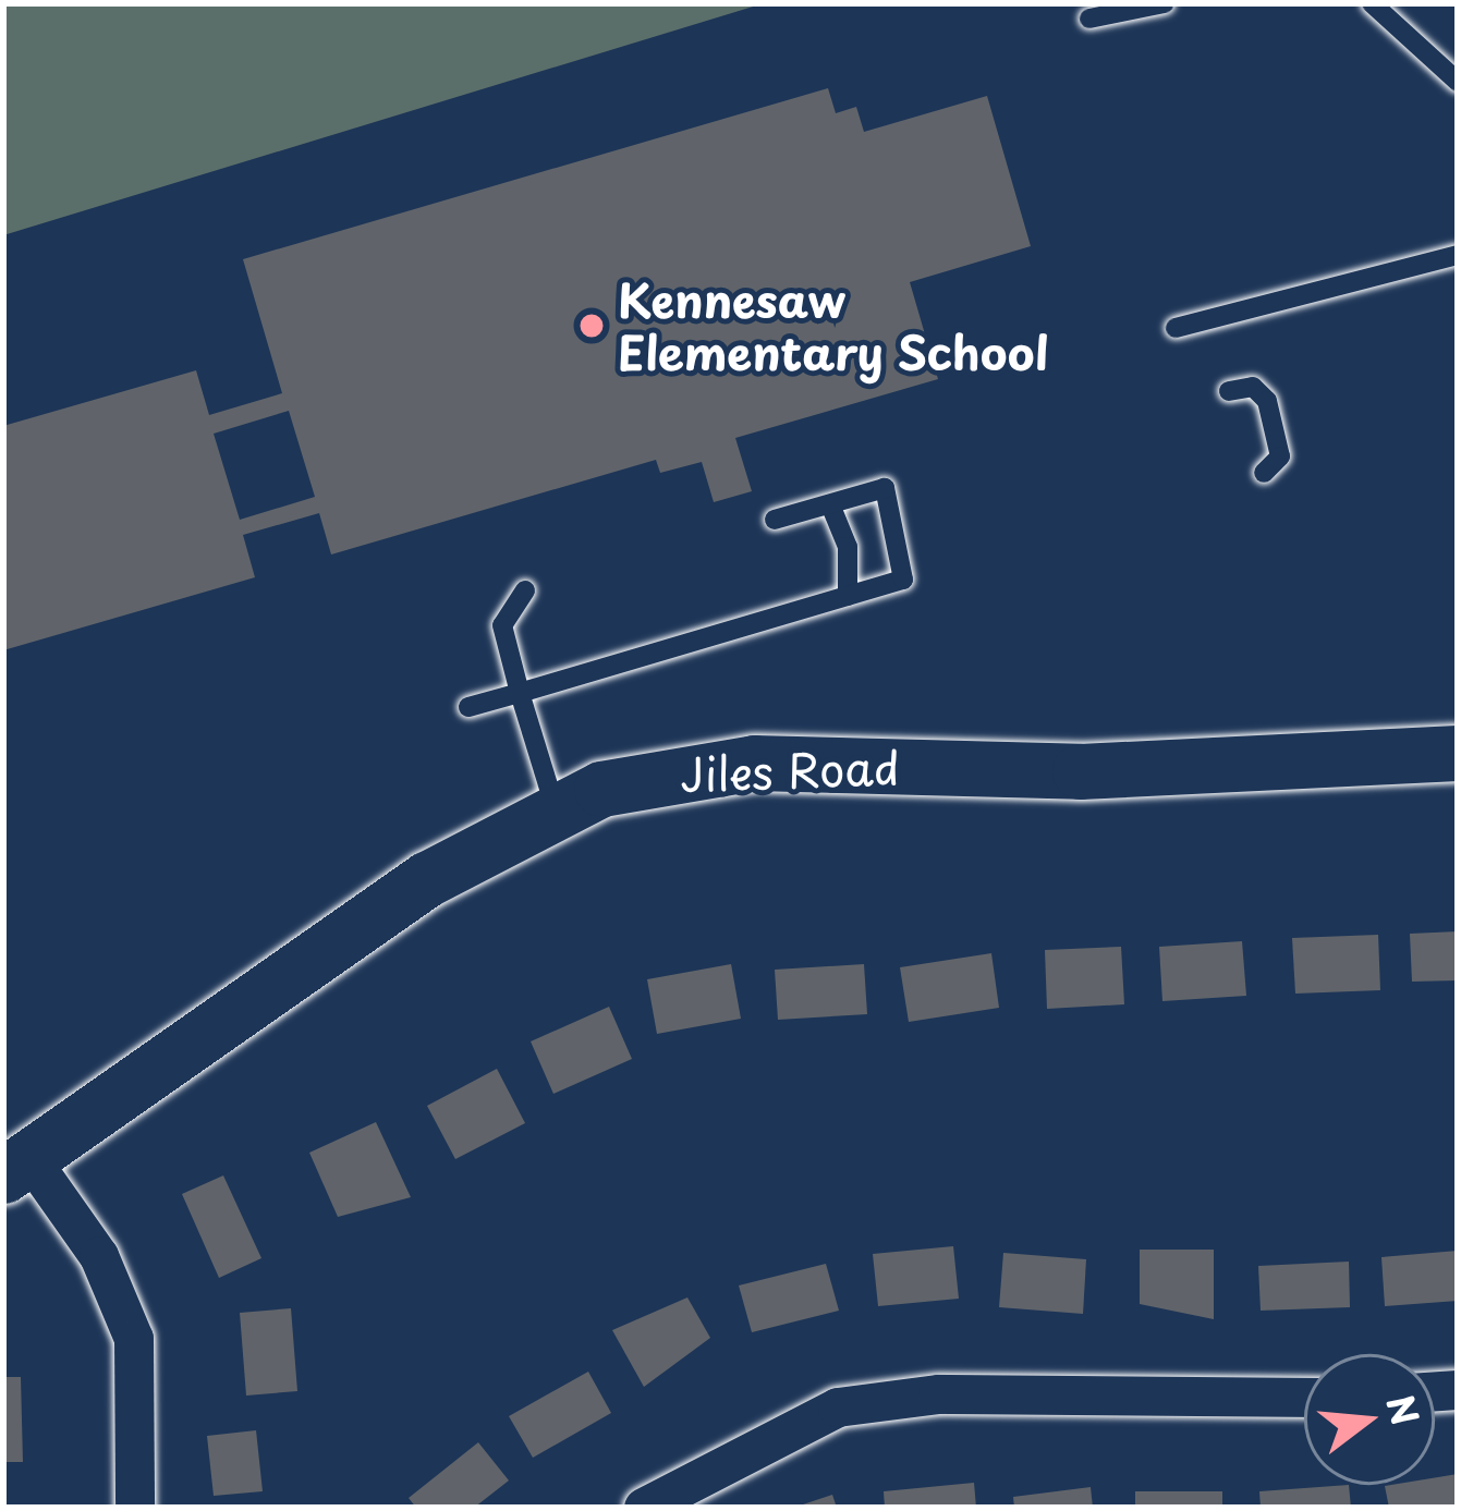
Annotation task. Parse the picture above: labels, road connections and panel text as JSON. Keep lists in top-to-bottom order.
{
  "streets": {
    "street": ["Jiles Road"]
  },
  "places": ["Kennesaw Elementary School"],
  "north": "right"
}
